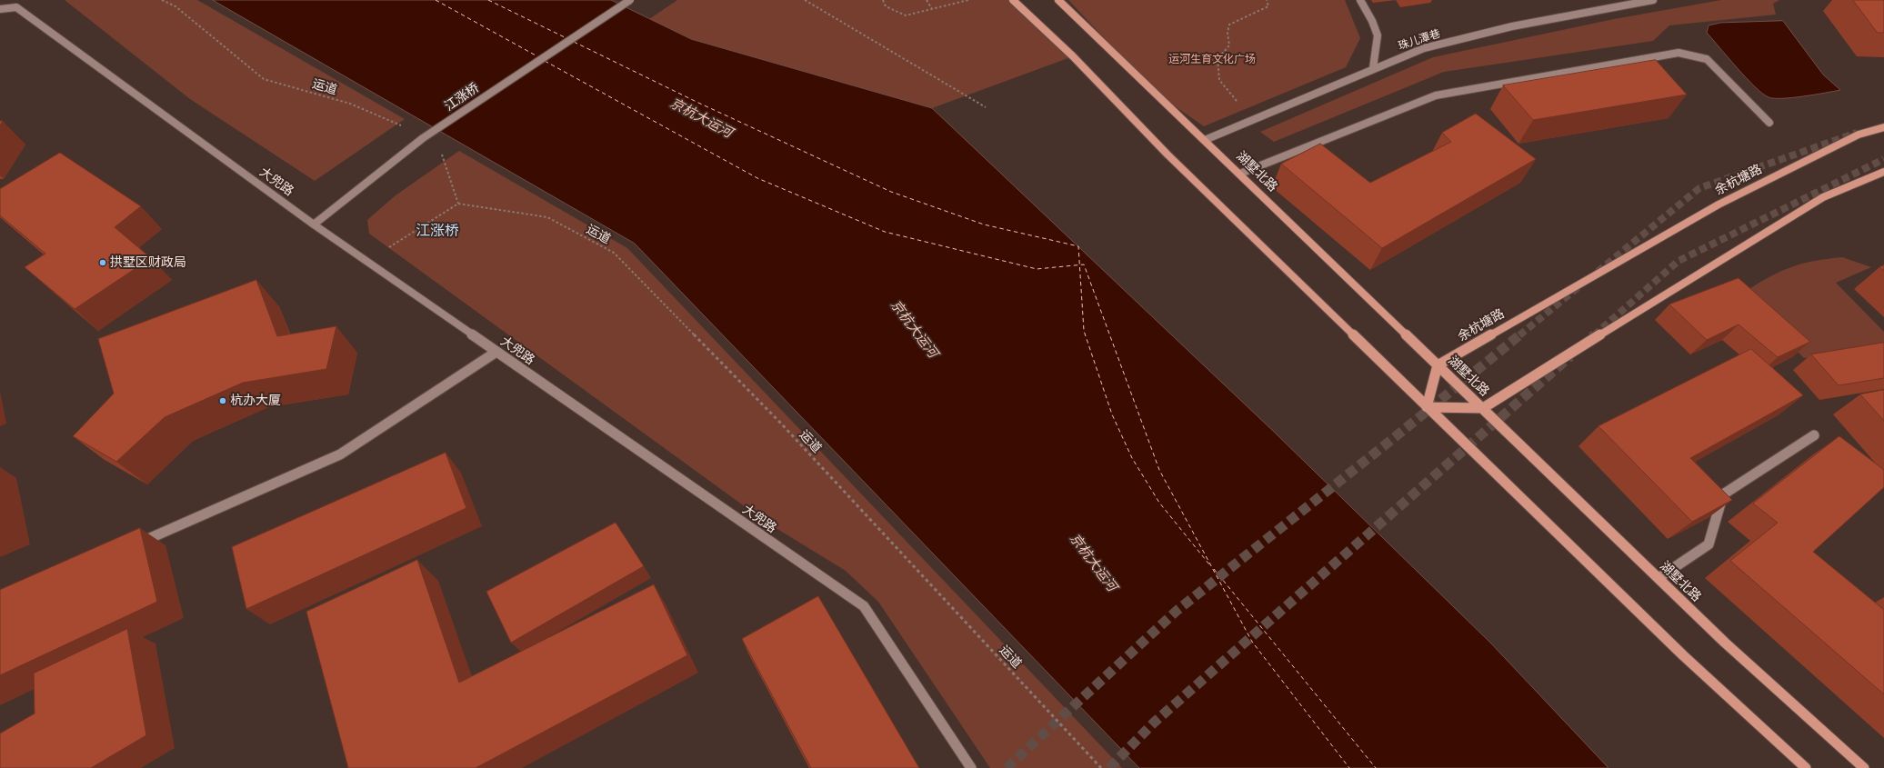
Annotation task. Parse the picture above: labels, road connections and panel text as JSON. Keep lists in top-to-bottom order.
{
  "streets": {
    "main road": ["湖墅北路", "余杭塘路"],
    "street": ["珠儿潭巷", "江涨桥", "大兜路"],
    "path": ["运道"]
  },
  "crossings": [
    ["珠儿潭巷", "湖墅北路"],
    ["江涨桥", "大兜路"],
    ["湖墅北路", "余杭塘路"]
  ],
  "districts": ["江涨桥"],
  "water": ["京杭大运河"],
  "parks": ["运河生育文化广场"],
  "places": ["拱墅区财政局", "杭办大厦"]
}
